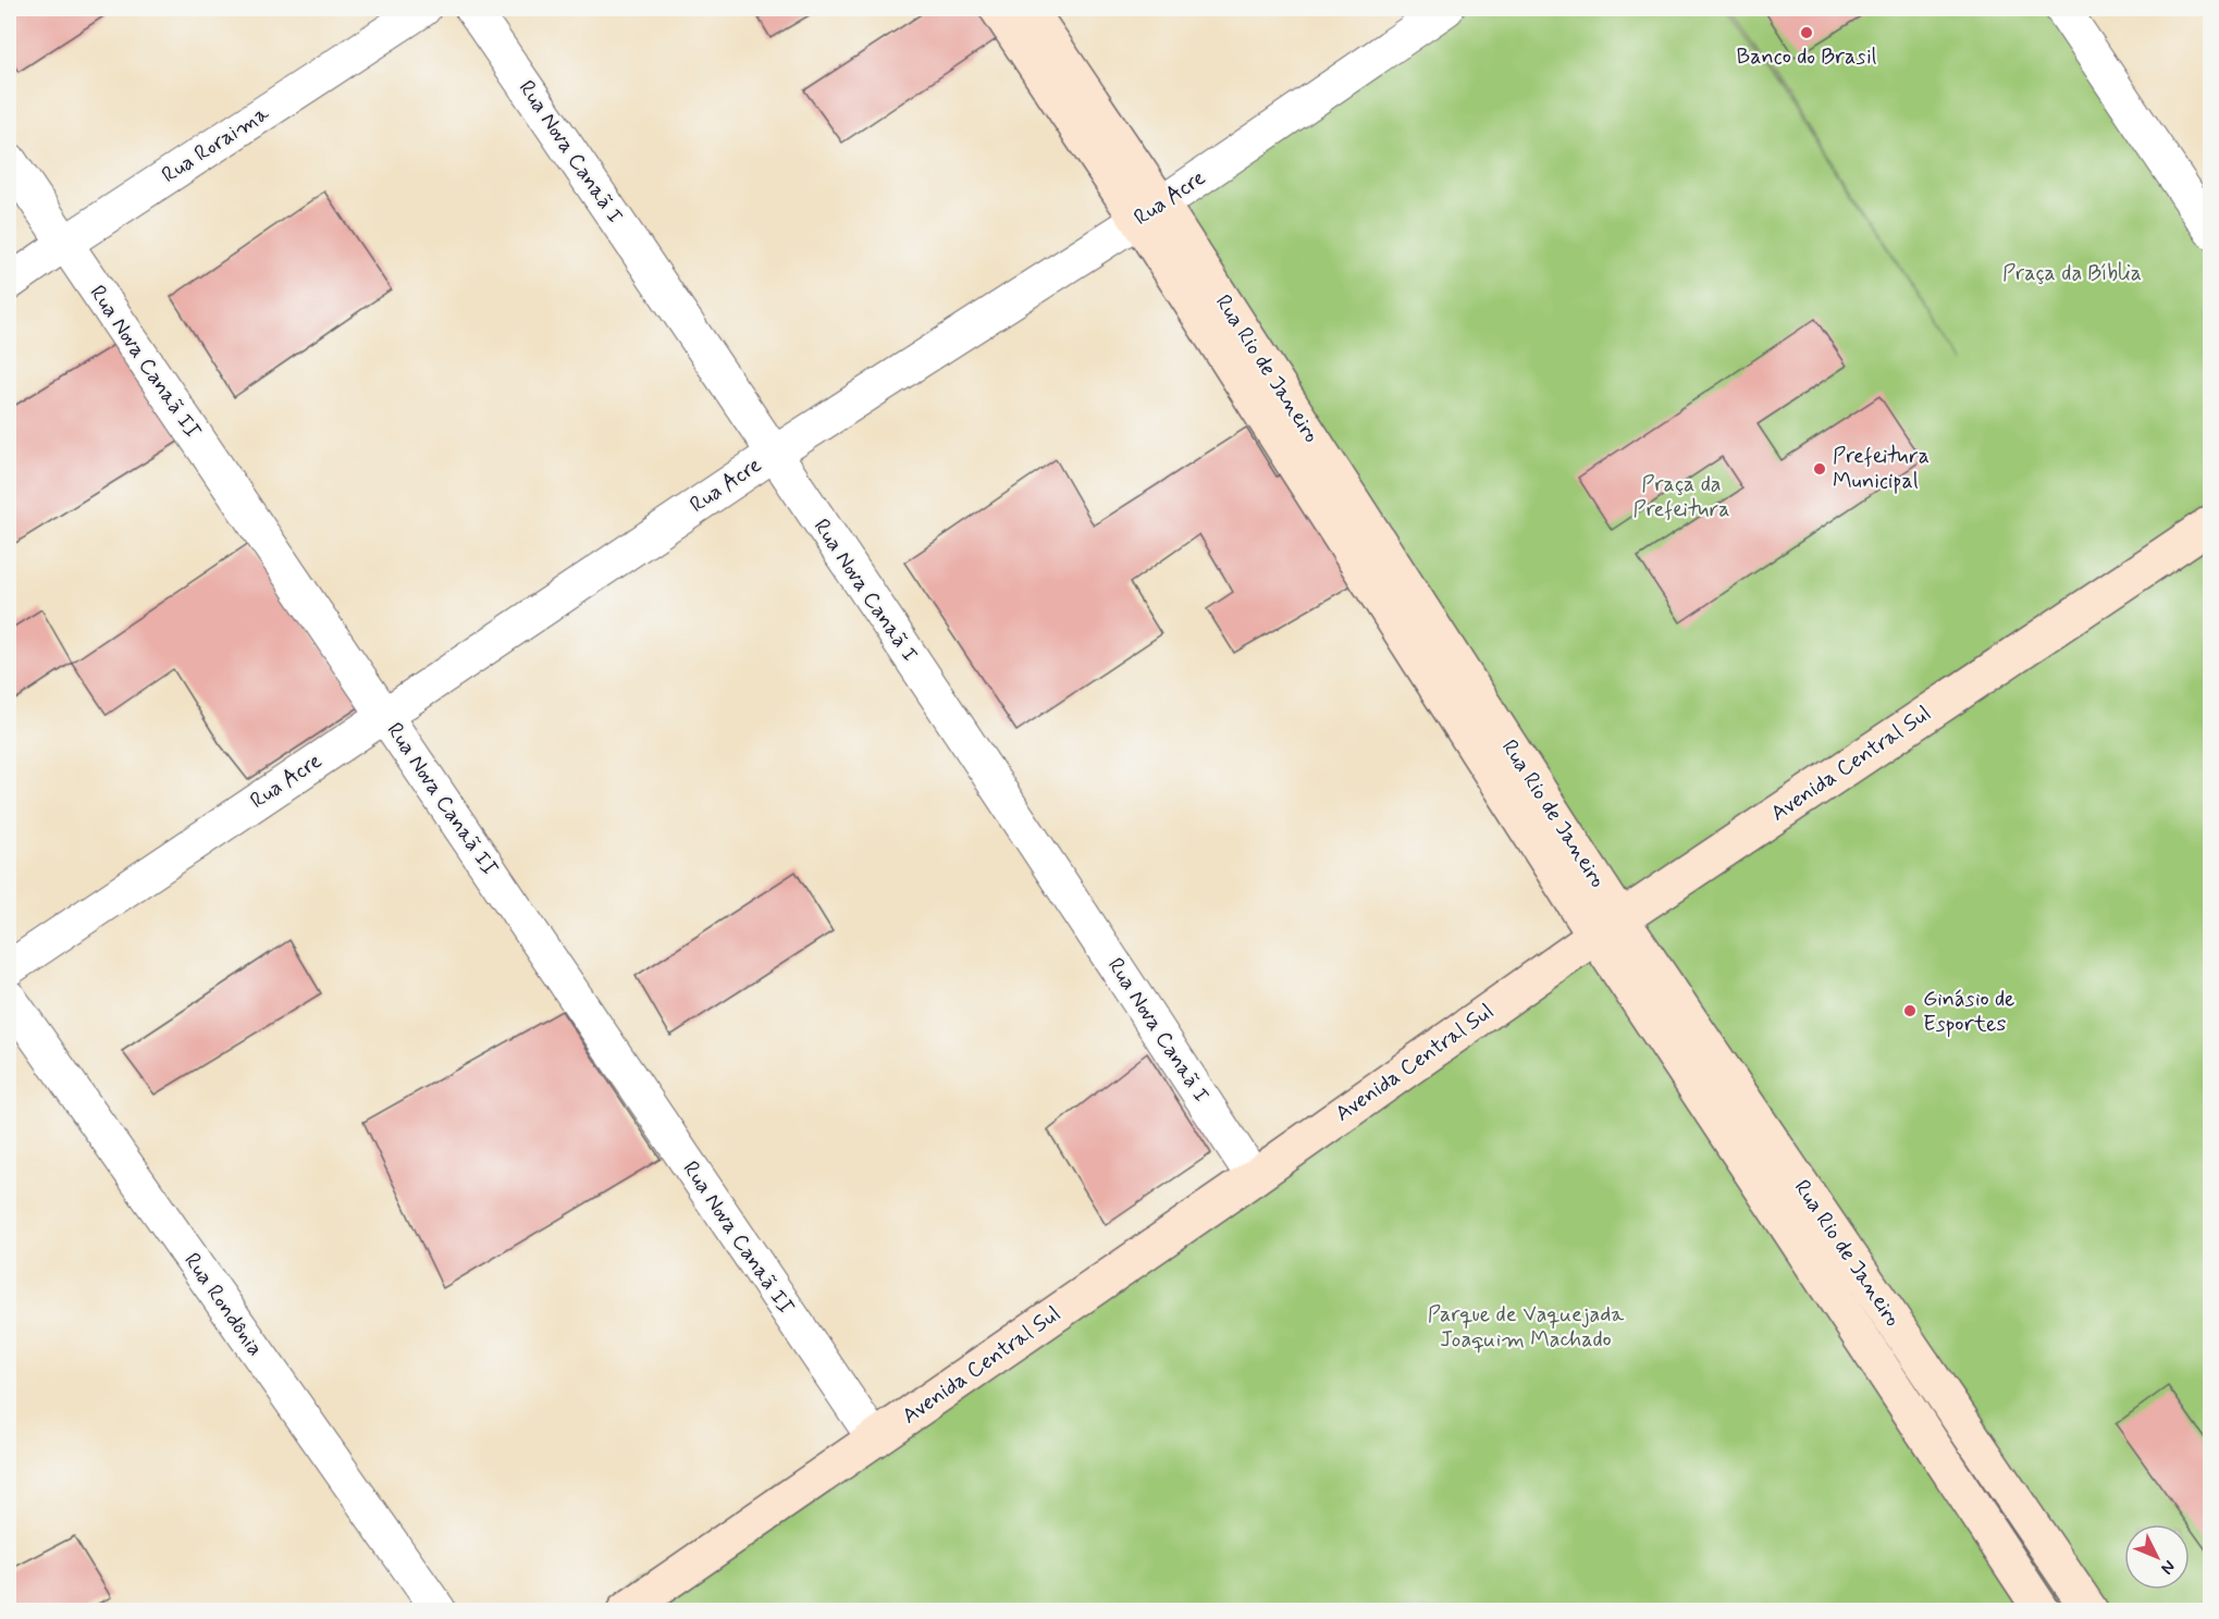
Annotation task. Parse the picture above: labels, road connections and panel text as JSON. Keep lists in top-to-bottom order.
{
  "streets": {
    "street": [
      "Rua Roraima",
      "Rua Nova Canaã I",
      "Rua Acre",
      "Rua Nova Canaã II",
      "Rua Rio de Janeiro",
      "Avenida Central Sul",
      "Rua Rondônia"
    ]
  },
  "crossings": [
    ["Rua Roraima", "Rua Nova Canaã II"],
    ["Rua Nova Canaã I", "Rua Acre"],
    ["Rua Nova Canaã I", "Avenida Central Sul"],
    ["Rua Acre", "Rua Nova Canaã II"],
    ["Rua Acre", "Rua Rio de Janeiro"],
    ["Rua Nova Canaã II", "Avenida Central Sul"],
    ["Rua Rio de Janeiro", "Avenida Central Sul"]
  ],
  "parks": ["Praça da Bíblia", "Praça da Prefeitura", "Parque de Vaquejada Joaquim Machado"],
  "places": ["Banco do Brasil", "Prefeitura Municipal", "Ginásio de Esportes"],
  "north": "bottom right"
}
